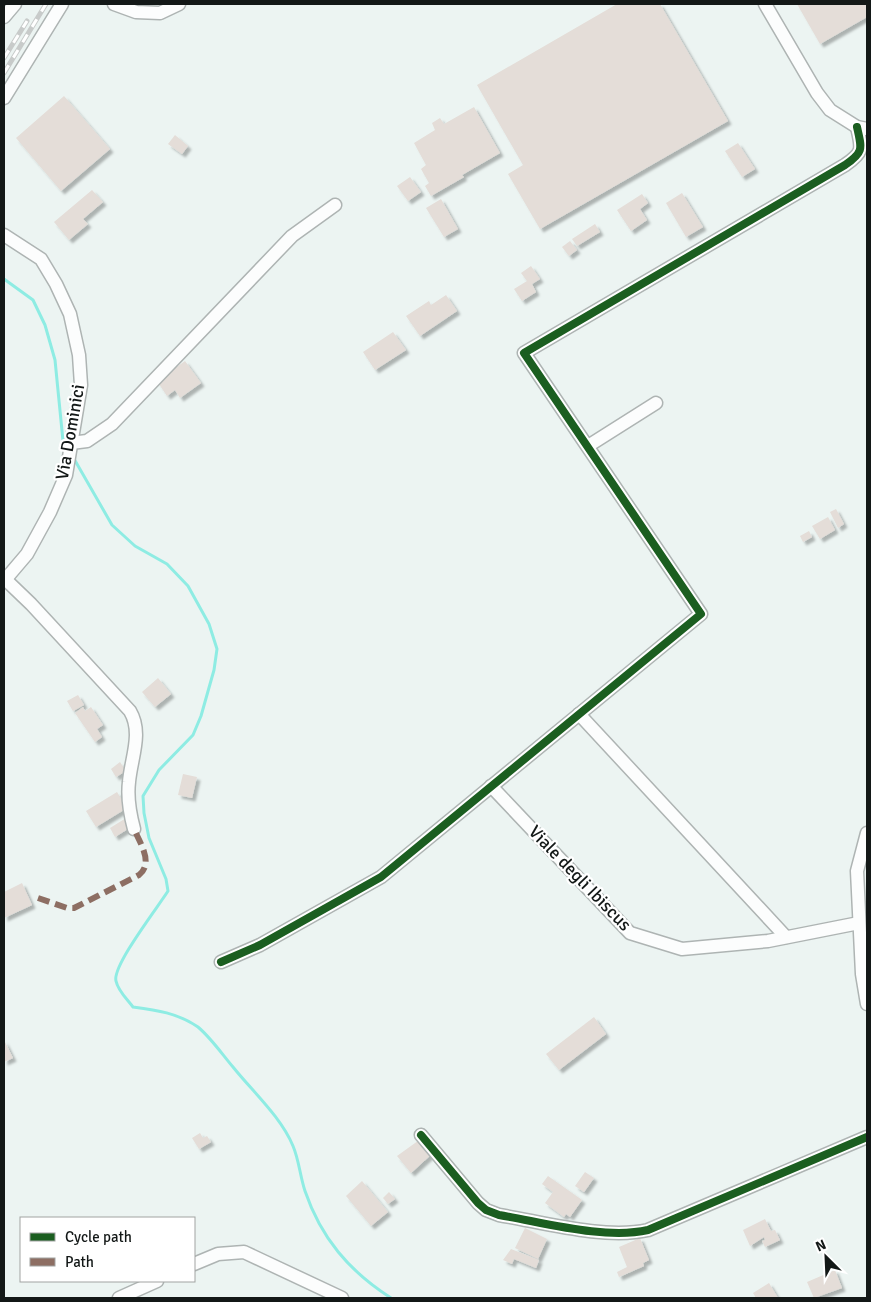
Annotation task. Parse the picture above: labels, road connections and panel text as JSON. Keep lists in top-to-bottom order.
{
  "streets": {
    "street": ["Via Dominici", "Viale degli Ibiscus"]
  },
  "legend": ["Cycle path", "Path"],
  "north": "top left"
}
